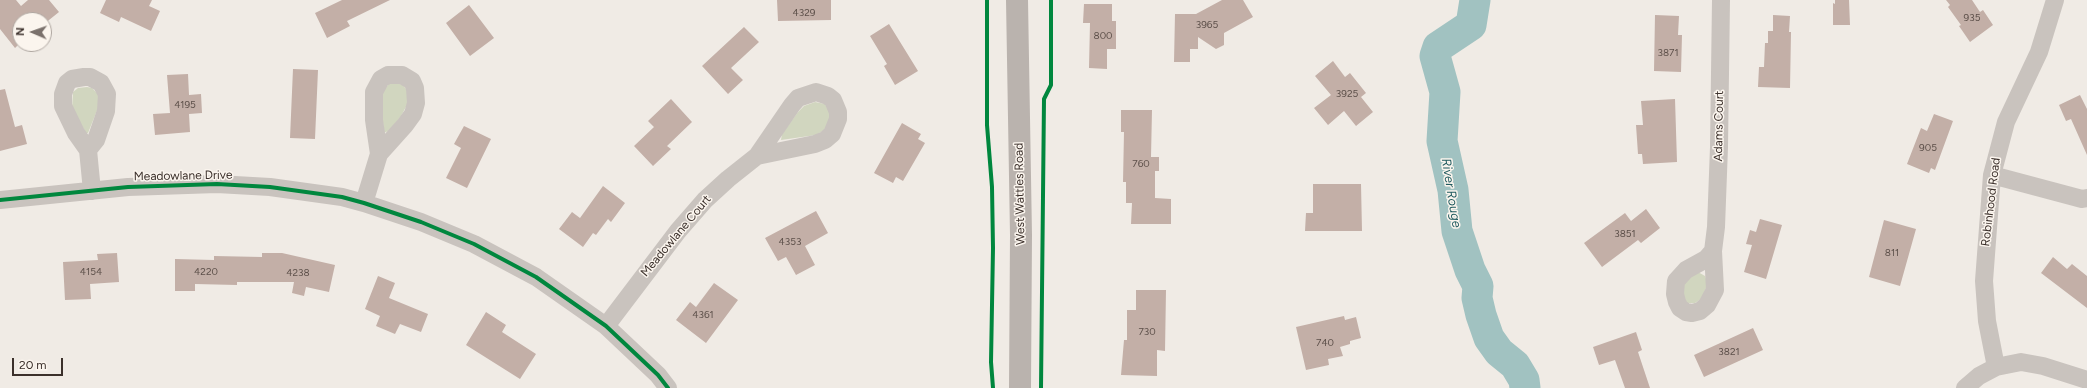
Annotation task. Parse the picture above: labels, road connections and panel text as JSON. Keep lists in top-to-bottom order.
{
  "streets": {
    "street": [
      "Adams Court",
      "Meadowlane Drive",
      "West Wattles Road",
      "Robinhood Road",
      "Meadowlane Court"
    ]
  },
  "crossings": [
    ["Meadowlane Drive", "Meadowlane Court"]
  ],
  "water": ["River Rouge"],
  "house_numbers": [
    "4329",
    "935",
    "3965",
    "800",
    "3871",
    "3925",
    "4195",
    "905",
    "760",
    "3851",
    "4353",
    "811",
    "4154",
    "4220",
    "4238",
    "4361",
    "730",
    "740",
    "3821"
  ],
  "scale_bar": "20 m",
  "north": "left"
}
